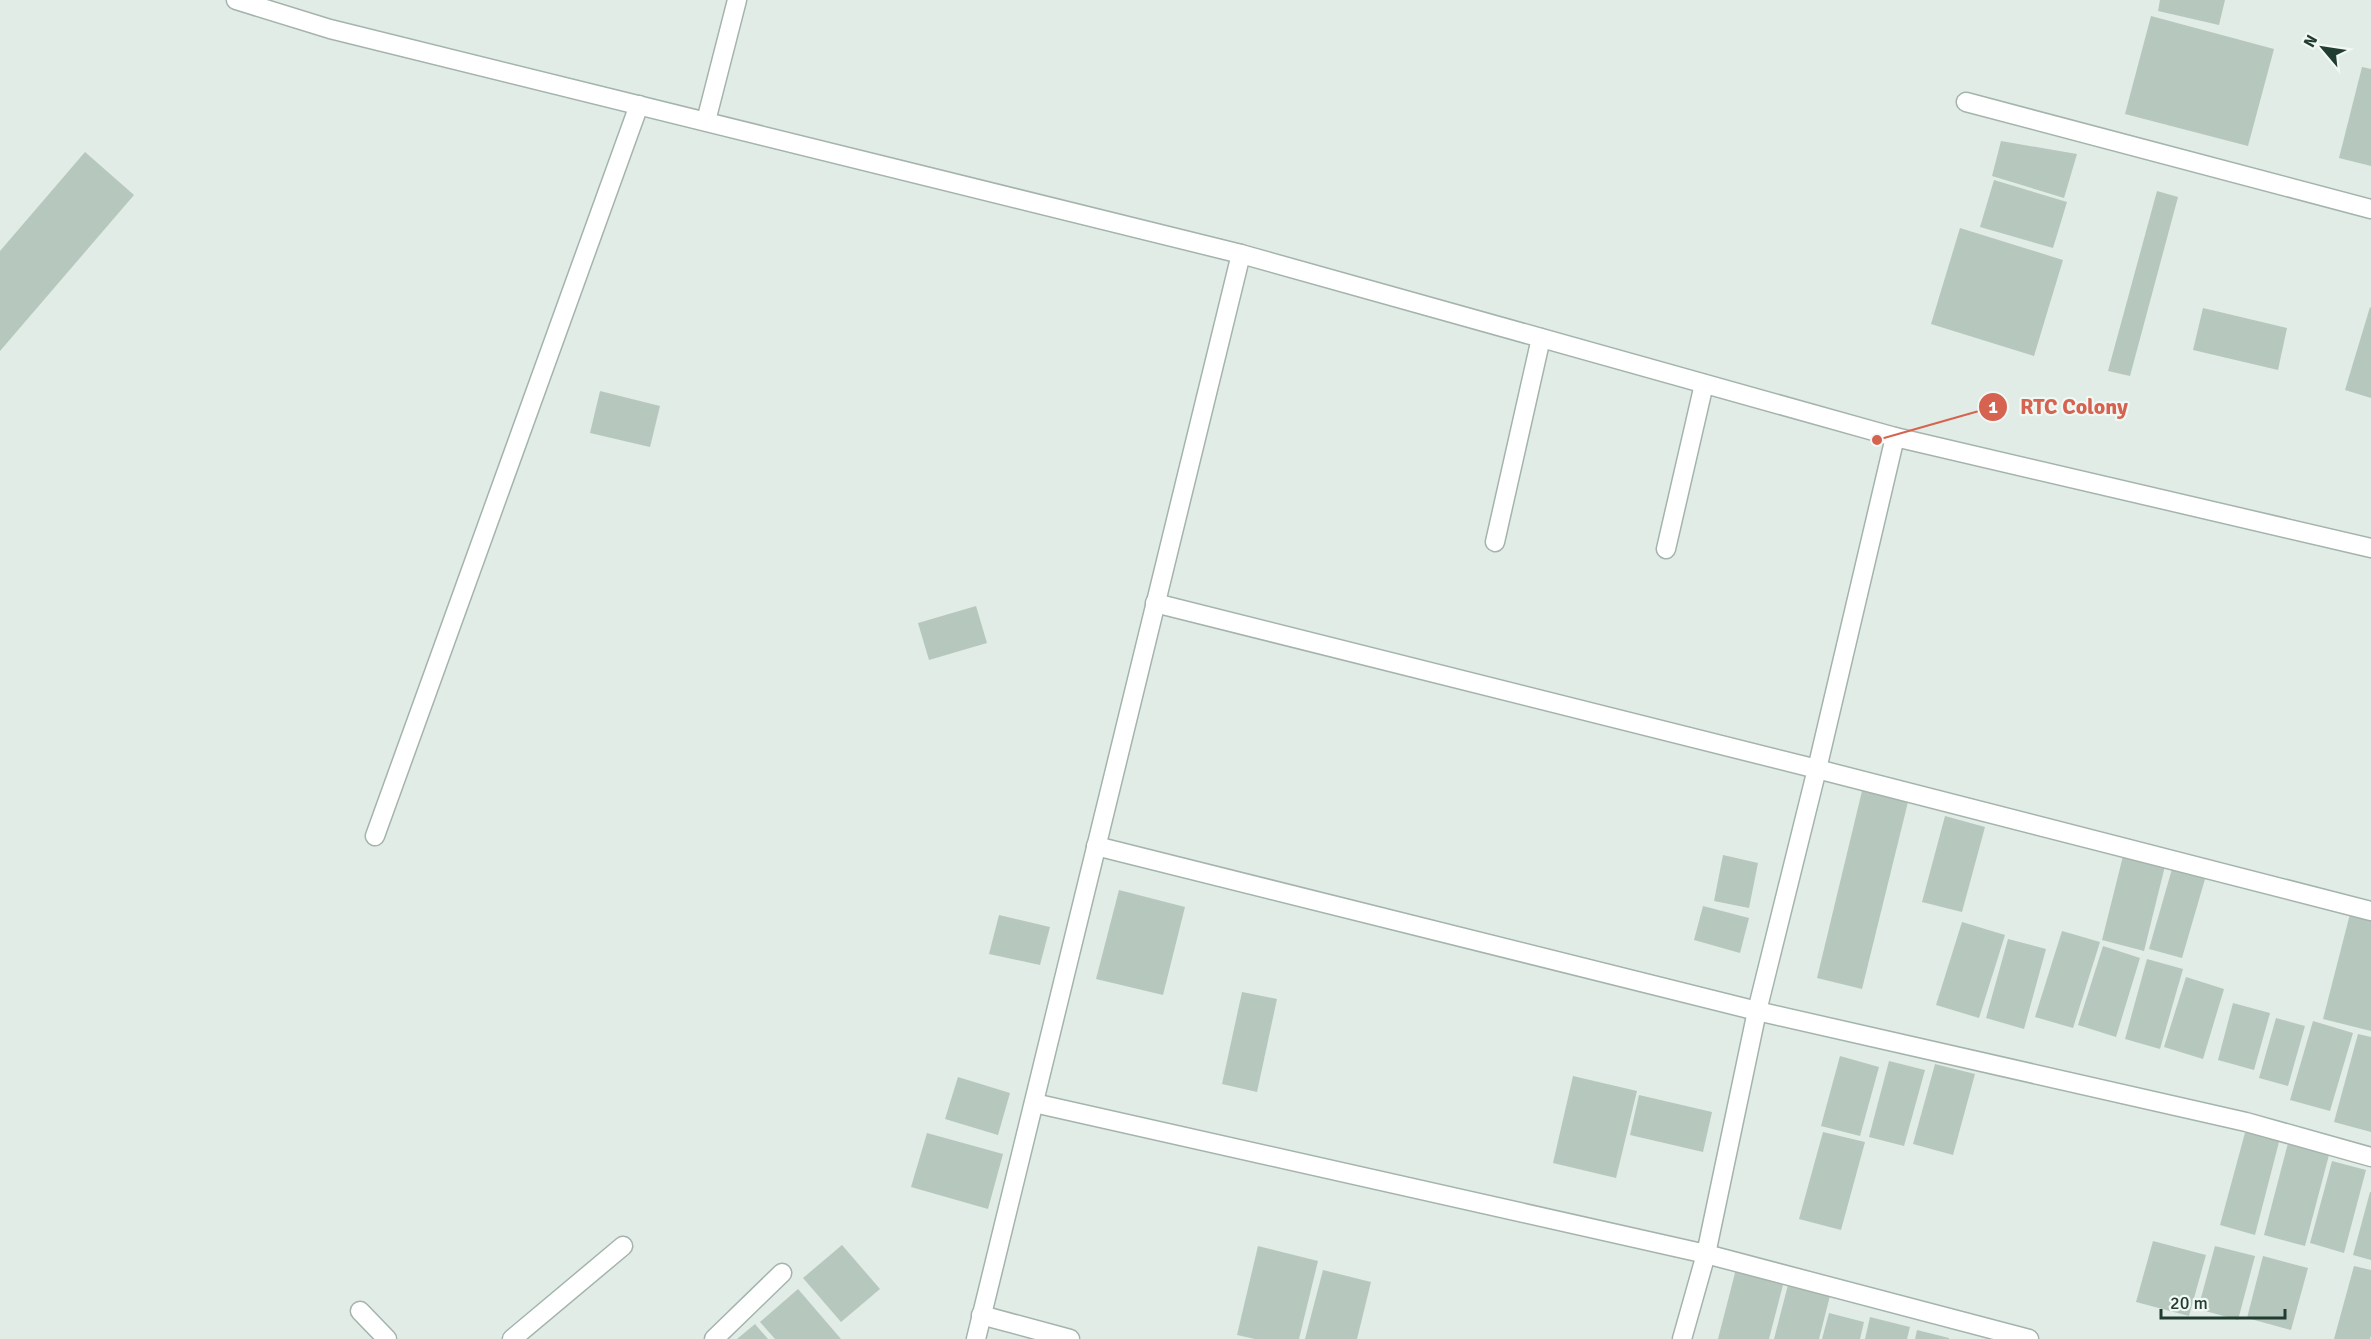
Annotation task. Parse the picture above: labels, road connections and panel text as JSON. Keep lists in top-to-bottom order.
{
  "places": ["RTC Colony"],
  "scale_bar": "20 m",
  "north": "top left"
}
